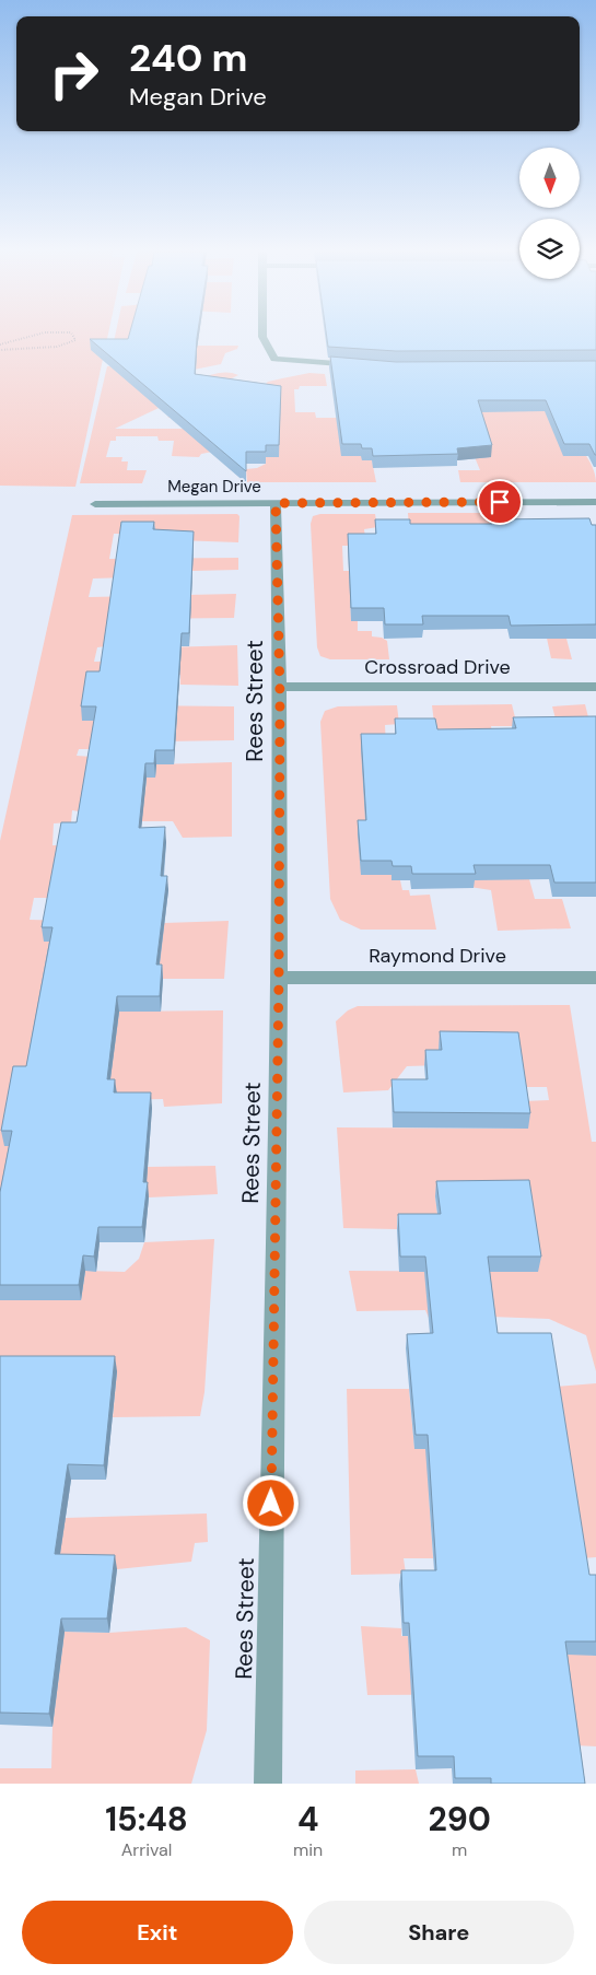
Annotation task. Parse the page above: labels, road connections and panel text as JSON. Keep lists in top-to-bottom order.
{
  "streets": {
    "street": [
      "Megan Drive",
      "Crossroad Drive",
      "Rees Street",
      "Raymond Drive"
    ]
  },
  "crossings": [
    ["Megan Drive", "Rees Street"],
    ["Crossroad Drive", "Rees Street"],
    ["Rees Street", "Raymond Drive"]
  ],
  "north": "bottom",
  "page": {
    "turn": ["240 m", "Megan Drive"],
    "eta": [
      "15:48",
      "Arrival",
      "4",
      "min",
      "290",
      "m"
    ],
    "buttons": ["Exit", "Share"]
  }
}
